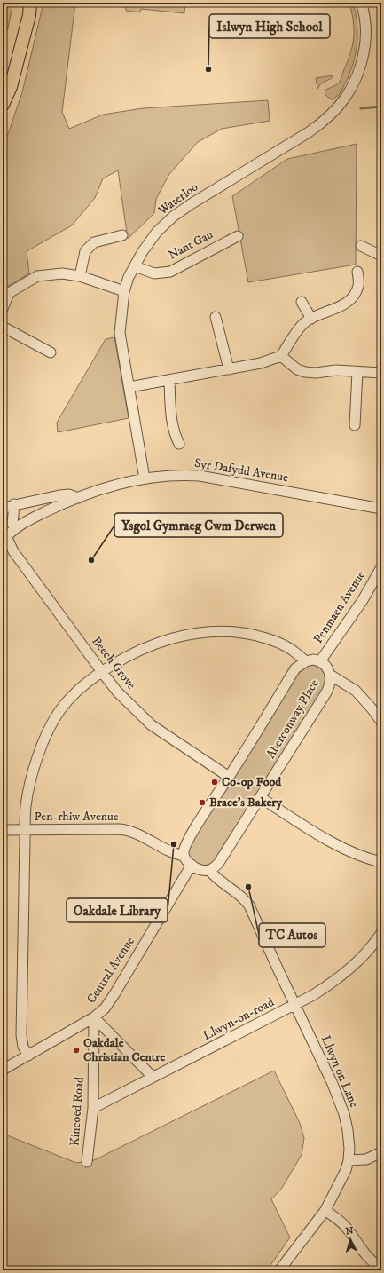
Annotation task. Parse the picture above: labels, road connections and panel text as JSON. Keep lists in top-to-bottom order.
{
  "streets": {
    "street": [
      "Waterloo",
      "Nant Gau",
      "Syr Dafydd Avenue",
      "Penmaen Avenue",
      "Beech Grove",
      "Aberconway Place",
      "Pen-rhiw Avenue",
      "Central Avenue",
      "Llwyn-on-road",
      "Llwyn on Lane",
      "Kincoed Road"
    ]
  },
  "crossings": [
    ["Waterloo", "Nant Gau"],
    ["Waterloo", "Syr Dafydd Avenue"],
    ["Syr Dafydd Avenue", "Beech Grove"],
    ["Penmaen Avenue", "Aberconway Place"],
    ["Beech Grove", "Aberconway Place"],
    ["Aberconway Place", "Pen-rhiw Avenue"],
    ["Pen-rhiw Avenue", "Central Avenue"],
    ["Pen-rhiw Avenue", "Llwyn-on-road"],
    ["Pen-rhiw Avenue", "Llwyn on Lane"],
    ["Central Avenue", "Kincoed Road"],
    ["Llwyn-on-road", "Llwyn on Lane"],
    ["Llwyn-on-road", "Kincoed Road"]
  ],
  "places": [
    "Islwyn High School",
    "Ysgol Gymraeg Cwm Derwen",
    "Co-op Food",
    "Brace's Bakery",
    "Oakdale Library",
    "TC Autos",
    "Oakdale Christian Centre"
  ],
  "north": "top"
}
